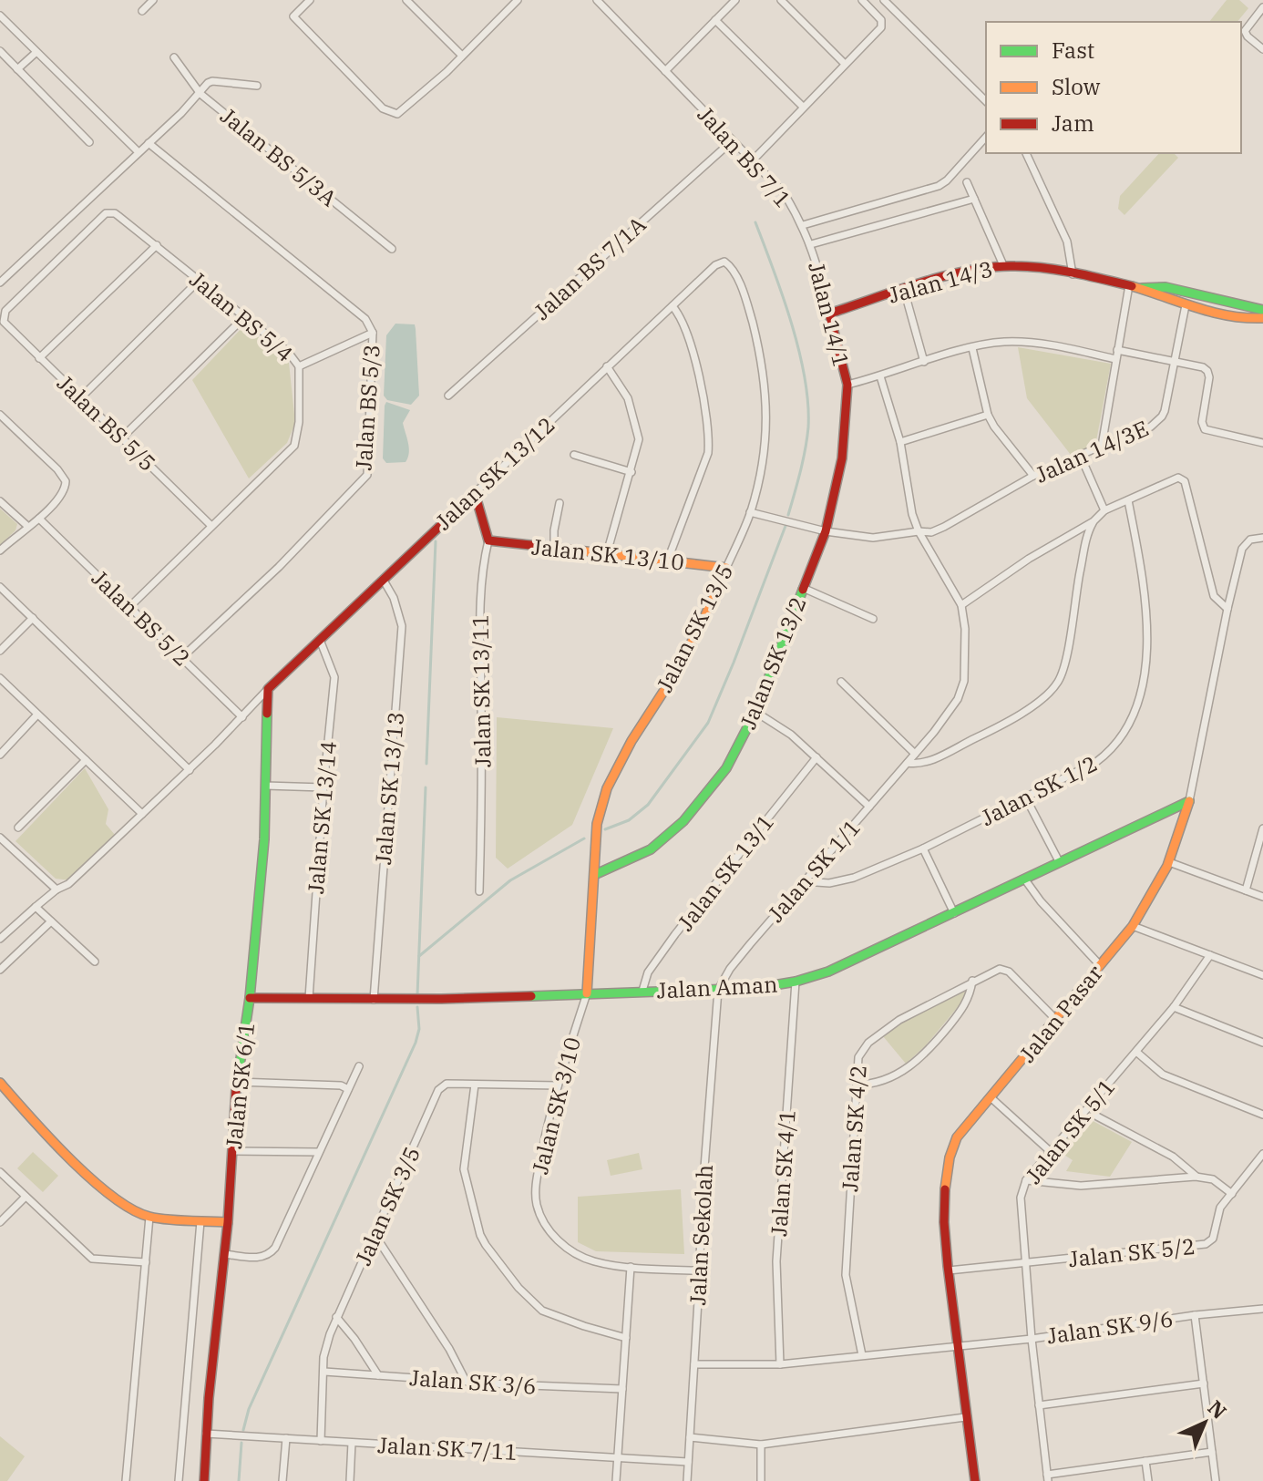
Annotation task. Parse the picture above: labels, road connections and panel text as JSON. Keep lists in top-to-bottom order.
{
  "streets": {
    "street": [
      "Jalan BS 5/3A",
      "Jalan BS 7/1",
      "Jalan BS 7/1A",
      "Jalan 14/3",
      "Jalan 14/1",
      "Jalan BS 5/4",
      "Jalan BS 5/3",
      "Jalan BS 5/5",
      "Jalan 14/3E",
      "Jalan SK 13/12",
      "Jalan SK 13/10",
      "Jalan BS 5/2",
      "Jalan SK 13/5",
      "Jalan SK 13/2",
      "Jalan SK 13/11",
      "Jalan SK 13/13",
      "Jalan SK 1/2",
      "Jalan SK 13/14",
      "Jalan SK 1/1",
      "Jalan SK 13/1",
      "Jalan Aman",
      "Jalan Pasar",
      "Jalan SK 6/1",
      "Jalan SK 3/10",
      "Jalan SK 4/2",
      "Jalan SK 5/1",
      "Jalan SK 4/1",
      "Jalan SK 3/5",
      "Jalan Sekolah",
      "Jalan SK 5/2",
      "Jalan SK 9/6",
      "Jalan SK 3/6",
      "Jalan SK 7/11"
    ]
  },
  "crossings": [
    ["Jalan BS 7/1", "Jalan BS 7/1A"],
    ["Jalan BS 7/1", "Jalan 14/1"],
    ["Jalan 14/3", "Jalan 14/1"],
    ["Jalan 14/3", "Jalan 14/3E"],
    ["Jalan 14/1", "Jalan SK 13/2"],
    ["Jalan BS 5/4", "Jalan BS 5/5"],
    ["Jalan BS 5/4", "Jalan BS 5/2"],
    ["Jalan BS 5/3", "Jalan BS 5/2"],
    ["Jalan 14/3E", "Jalan SK 13/5"],
    ["Jalan 14/3E", "Jalan SK 13/2"],
    ["Jalan 14/3E", "Jalan SK 1/1"],
    ["Jalan SK 13/12", "Jalan SK 13/5"],
    ["Jalan SK 13/12", "Jalan SK 13/11"],
    ["Jalan SK 13/12", "Jalan SK 13/13"],
    ["Jalan SK 13/12", "Jalan SK 13/14"],
    ["Jalan SK 13/12", "Jalan SK 6/1"],
    ["Jalan SK 13/10", "Jalan SK 13/5"],
    ["Jalan SK 13/10", "Jalan SK 13/11"],
    ["Jalan SK 13/5", "Jalan SK 13/2"],
    ["Jalan SK 13/5", "Jalan Aman"],
    ["Jalan SK 13/5", "Jalan SK 3/10"],
    ["Jalan SK 13/13", "Jalan Aman"],
    ["Jalan SK 1/2", "Jalan SK 1/1"],
    ["Jalan SK 13/14", "Jalan Aman"],
    ["Jalan SK 1/1", "Jalan Aman"],
    ["Jalan SK 1/1", "Jalan Sekolah"],
    ["Jalan SK 13/1", "Jalan Aman"],
    ["Jalan Aman", "Jalan Pasar"],
    ["Jalan Aman", "Jalan SK 6/1"],
    ["Jalan Aman", "Jalan SK 3/10"],
    ["Jalan Aman", "Jalan SK 4/1"],
    ["Jalan Aman", "Jalan Sekolah"],
    ["Jalan Pasar", "Jalan SK 4/2"],
    ["Jalan Pasar", "Jalan SK 5/2"],
    ["Jalan Pasar", "Jalan SK 9/6"],
    ["Jalan SK 6/1", "Jalan SK 7/11"],
    ["Jalan SK 3/10", "Jalan SK 3/5"],
    ["Jalan SK 3/10", "Jalan Sekolah"],
    ["Jalan SK 4/2", "Jalan SK 9/6"],
    ["Jalan SK 5/1", "Jalan SK 5/2"],
    ["Jalan SK 5/1", "Jalan SK 9/6"],
    ["Jalan SK 4/1", "Jalan SK 9/6"],
    ["Jalan SK 3/5", "Jalan SK 3/6"],
    ["Jalan SK 3/5", "Jalan SK 7/11"],
    ["Jalan Sekolah", "Jalan SK 9/6"],
    ["Jalan Sekolah", "Jalan SK 7/11"]
  ],
  "legend": ["Fast", "Slow", "Jam"],
  "north": "top right"
}
